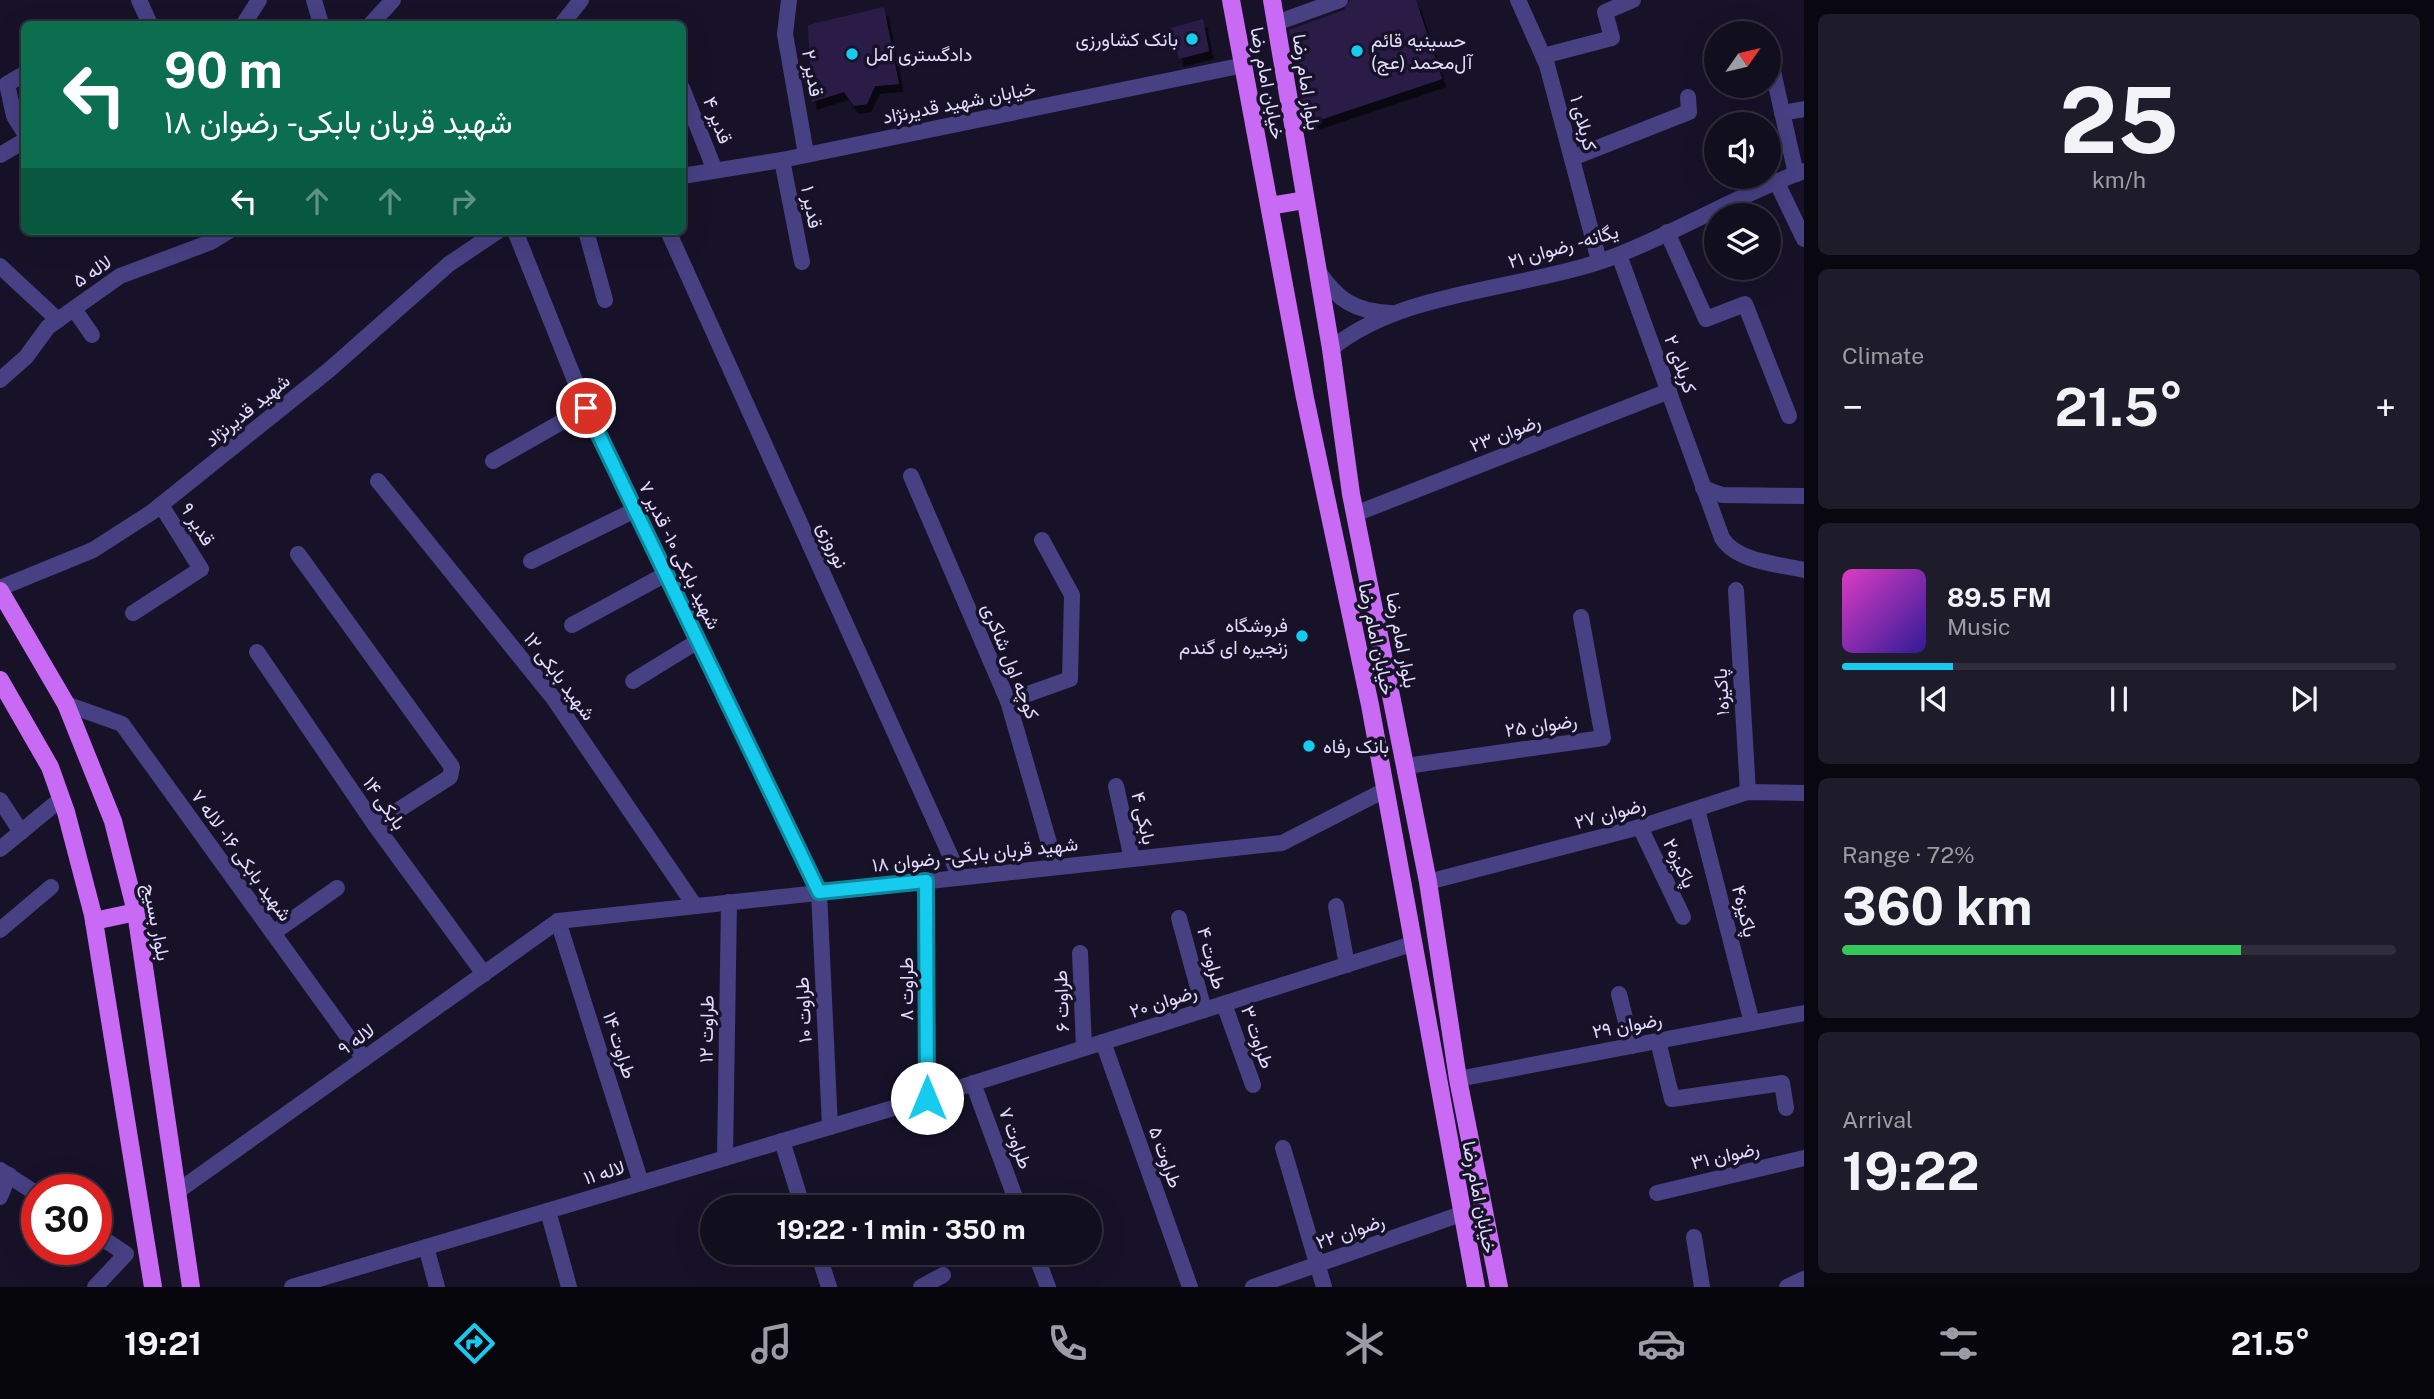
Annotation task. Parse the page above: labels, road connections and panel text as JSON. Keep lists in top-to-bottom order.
{
  "streets": {
    "main road": ["بلوار امام رضا", "خیابان امام رضا", "بلوار بسیج"],
    "street": [
      "قدیر ۲",
      "خيابان شهيد قديرنژاد",
      "قدیر ۴",
      "کربلای ۱",
      "قدیر ۱",
      "یگانه - رضوان ۲۱",
      "لاله ۵",
      "کربلای ۲",
      "شهید قدیرنژاد",
      "رضوان ۲۳",
      "قدیر ۹",
      "نوروزی",
      "شهید بابکی ۱۰ - قدیر ۷",
      "کوچه اول شاکری",
      "شهید بابکی ۱۲",
      "پاکیزه۱",
      "رضوان ۲۵",
      "بابکی ۱۴",
      "رضوان ۲۷",
      "بابکی ۴",
      "شهید قربان بابکی - رضوان ۱۸",
      "شهید بابکی ۱۶ - لاله ۷",
      "پاکیزه۲",
      "پاکیزه۴",
      "طراوت ۴",
      "طراوت ۸",
      "طراوت ۶",
      "رضوان ۲۰",
      "طراوت ۱۰",
      "رضوان ۲۹",
      "طراوت ۱۲",
      "طراوت ۳",
      "لاله ۹",
      "طراوت ۱۴",
      "طراوت ۷",
      "رضوان ۳۱",
      "طراوت ۵",
      "لاله ۱۱",
      "رضوان ۲۲"
    ]
  },
  "crossings": [
    ["قدیر ۲", "خيابان شهيد قديرنژاد"],
    ["بلوار امام رضا", "یگانه - رضوان ۲۱"],
    ["بلوار امام رضا", "رضوان ۲۳"],
    ["بلوار امام رضا", "رضوان ۲۵"],
    ["بلوار امام رضا", "رضوان ۲۷"],
    ["بلوار امام رضا", "رضوان ۲۹"],
    ["خیابان امام رضا", "خيابان شهيد قديرنژاد"],
    ["خیابان امام رضا", "شهید قربان بابکی - رضوان ۱۸"],
    ["خیابان امام رضا", "رضوان ۲۰"],
    ["خیابان امام رضا", "رضوان ۲۲"],
    ["خيابان شهيد قديرنژاد", "قدیر ۴"],
    ["خيابان شهيد قديرنژاد", "قدیر ۱"],
    ["کربلای ۱", "یگانه - رضوان ۲۱"],
    ["یگانه - رضوان ۲۱", "کربلای ۲"],
    ["کربلای ۲", "رضوان ۲۳"],
    ["شهید قدیرنژاد", "قدیر ۹"],
    ["شهید قدیرنژاد", "بلوار بسیج"],
    ["نوروزی", "شهید قربان بابکی - رضوان ۱۸"],
    ["شهید بابکی ۱۰ - قدیر ۷", "شهید قربان بابکی - رضوان ۱۸"],
    ["شهید بابکی ۱۰ - قدیر ۷", "طراوت ۱۰"],
    ["کوچه اول شاکری", "شهید قربان بابکی - رضوان ۱۸"],
    ["شهید بابکی ۱۲", "شهید قربان بابکی - رضوان ۱۸"],
    ["پاکیزه۱", "رضوان ۲۷"],
    ["بابکی ۱۴", "لاله ۹"],
    ["رضوان ۲۷", "پاکیزه۲"],
    ["رضوان ۲۷", "پاکیزه۴"],
    ["بابکی ۴", "شهید قربان بابکی - رضوان ۱۸"],
    ["شهید قربان بابکی - رضوان ۱۸", "طراوت ۸"],
    ["شهید قربان بابکی - رضوان ۱۸", "طراوت ۱۰"],
    ["شهید قربان بابکی - رضوان ۱۸", "طراوت ۱۲"],
    ["شهید قربان بابکی - رضوان ۱۸", "لاله ۹"],
    ["شهید قربان بابکی - رضوان ۱۸", "طراوت ۱۴"],
    ["شهید بابکی ۱۶ - لاله ۷", "بلوار بسیج"],
    ["شهید بابکی ۱۶ - لاله ۷", "لاله ۹"],
    ["پاکیزه۴", "رضوان ۲۹"],
    ["بلوار بسیج", "لاله ۹"],
    ["طراوت ۴", "رضوان ۲۰"],
    ["طراوت ۸", "رضوان ۲۰"],
    ["طراوت ۸", "لاله ۱۱"],
    ["طراوت ۶", "رضوان ۲۰"],
    ["رضوان ۲۰", "طراوت ۳"],
    ["رضوان ۲۰", "طراوت ۷"],
    ["رضوان ۲۰", "طراوت ۵"],
    ["رضوان ۲۰", "لاله ۱۱"],
    ["طراوت ۱۰", "لاله ۱۱"],
    ["طراوت ۱۲", "لاله ۱۱"],
    ["لاله ۹", "طراوت ۱۴"],
    ["طراوت ۱۴", "لاله ۱۱"]
  ],
  "places": [
    "بانک کشاورزی",
    "حسینیه قائم آل‌محمد (عج)",
    "دادگستری آمل",
    "فروشگاه زنجیره ای گندم",
    "بانک رفاه"
  ],
  "north": "top right",
  "page": {
    "tile": [
      ["25", "km/h"],
      "Climate",
      ["Range · 72%", "360 km"],
      ["Arrival", "19:22"]
    ],
    "turn": ["90 m", "شهید قربان بابکی - رضوان ۱۸"],
    "heat": ["−", "21.5°", "+"],
    "song": ["89.5 FM", "Music"],
    "limit": "30",
    "trip": "19:22 · 1 min · 350 m",
    "tabs": ["19:21", "21.5°"]
  }
}
